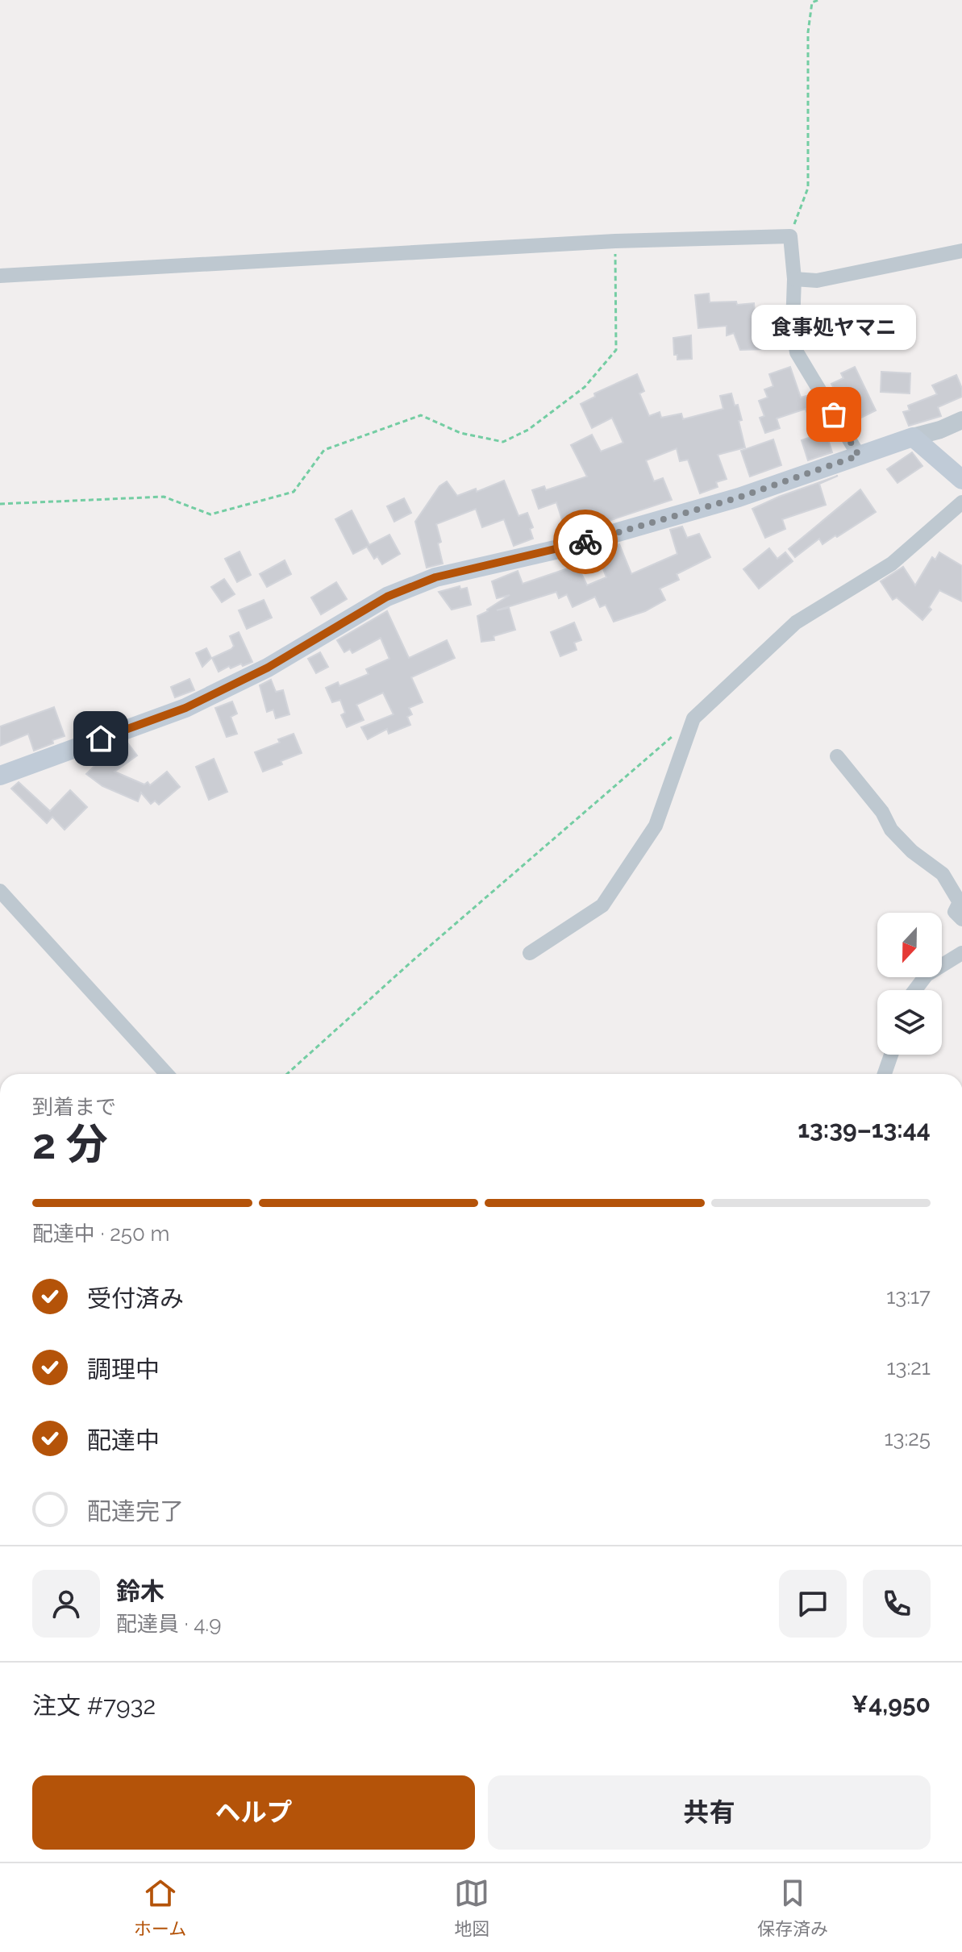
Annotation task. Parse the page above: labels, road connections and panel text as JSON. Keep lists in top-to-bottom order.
{
  "places": ["食事処ヤマニ"],
  "north": "bottom",
  "page": {
    "bubble": "食事処ヤマニ",
    "heading": ["2 分", "到着まで", "13:39–13:44"],
    "panel": [
      "鈴木",
      "配達員 · 4.9",
      "注文 #7932",
      "¥4,950"
    ],
    "bar": "配達中 · 250 m",
    "list": [
      ["受付済み", "13:17"],
      ["調理中", "13:21"],
      ["配達中", "13:25"],
      "配達完了"
    ],
    "buttons": ["ヘルプ", "共有"],
    "tabs": ["ホーム", "地図", "保存済み"]
  }
}
